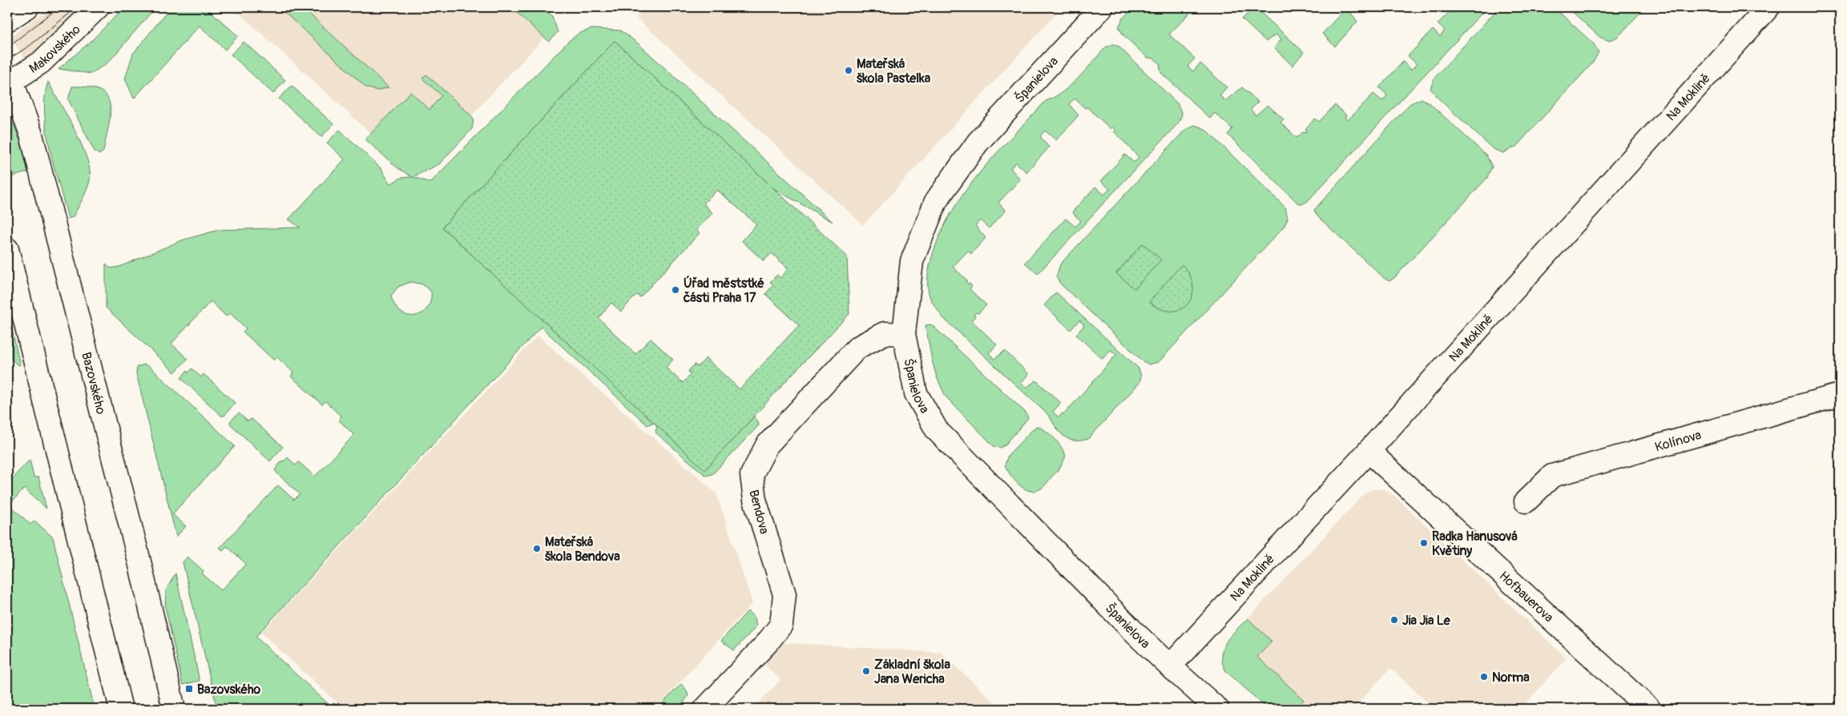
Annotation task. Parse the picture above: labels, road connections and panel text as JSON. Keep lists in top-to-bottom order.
{
  "streets": {
    "street": [
      "Makovského",
      "Španielova",
      "Na Moklině",
      "Bazovského",
      "Kolínova",
      "Bendova",
      "Hofbauerova"
    ]
  },
  "crossings": [
    ["Makovského", "Bazovského"],
    ["Španielova", "Na Moklině"],
    ["Španielova", "Bendova"],
    ["Na Moklině", "Hofbauerova"]
  ],
  "places": {
    "other": [
      "Mateřská škola Pastelka",
      "Úřad měststké části Praha 17",
      "Radka Hanusová Květiny",
      "Mateřská škola Bendova",
      "Jia Jia Le",
      "Základní škola Jana Wericha",
      "Norma"
    ],
    "transit": ["Bazovského"]
  }
}
